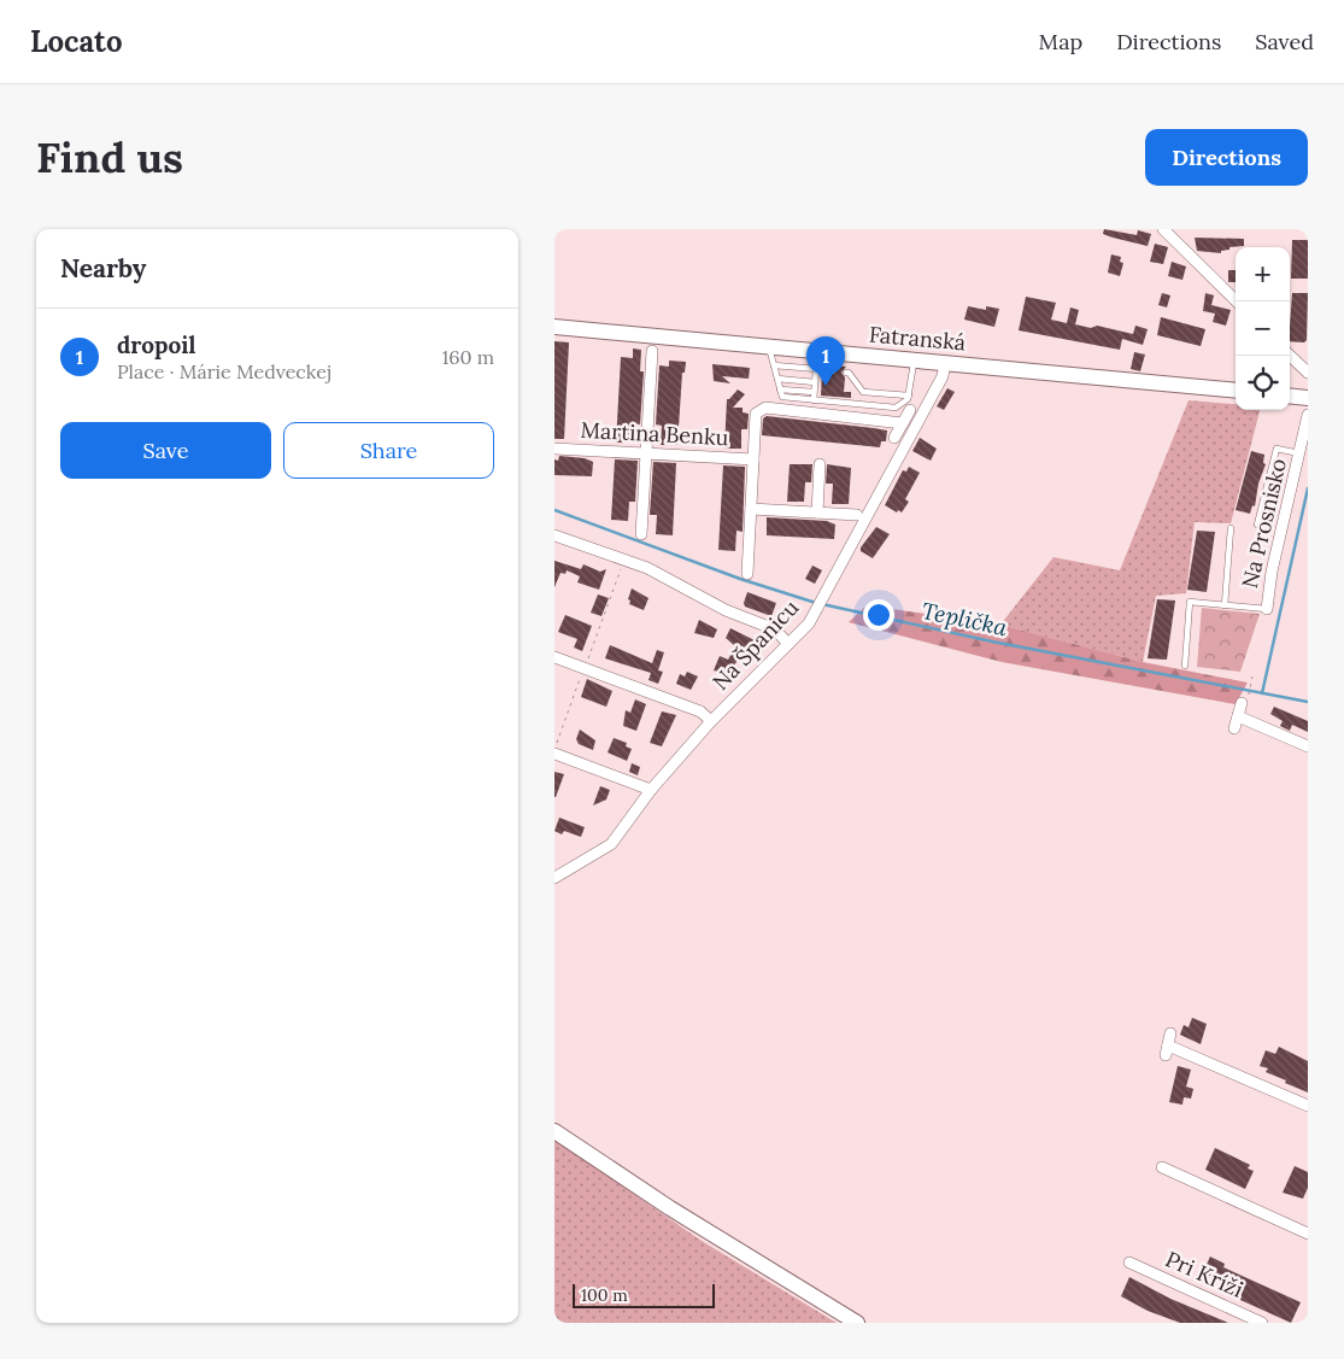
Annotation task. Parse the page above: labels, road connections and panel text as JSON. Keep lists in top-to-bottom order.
{
  "streets": {
    "main road": ["Fatranská"],
    "street": [
      "Martina Benku",
      "Na Prosnisko",
      "Na Španicu",
      "Pri Kríži"
    ]
  },
  "crossings": [
    ["Fatranská", "Na Španicu"]
  ],
  "water": ["Teplička"],
  "scale_bar": "100 m",
  "page": {
    "header": "Locato",
    "nav": ["Map", "Directions", "Saved"],
    "buttons": [
      "Directions",
      ["Save", "Share"]
    ],
    "title": "Find us",
    "heading": "Nearby",
    "map_buttons": ["+", "−"],
    "list": [
      {
        "mark": "1",
        "name": "dropoil",
        "note": "Place · Márie Medveckej",
        "value": "160 m"
      }
    ],
    "pins": "1",
    "scale": "100 m"
  }
}
